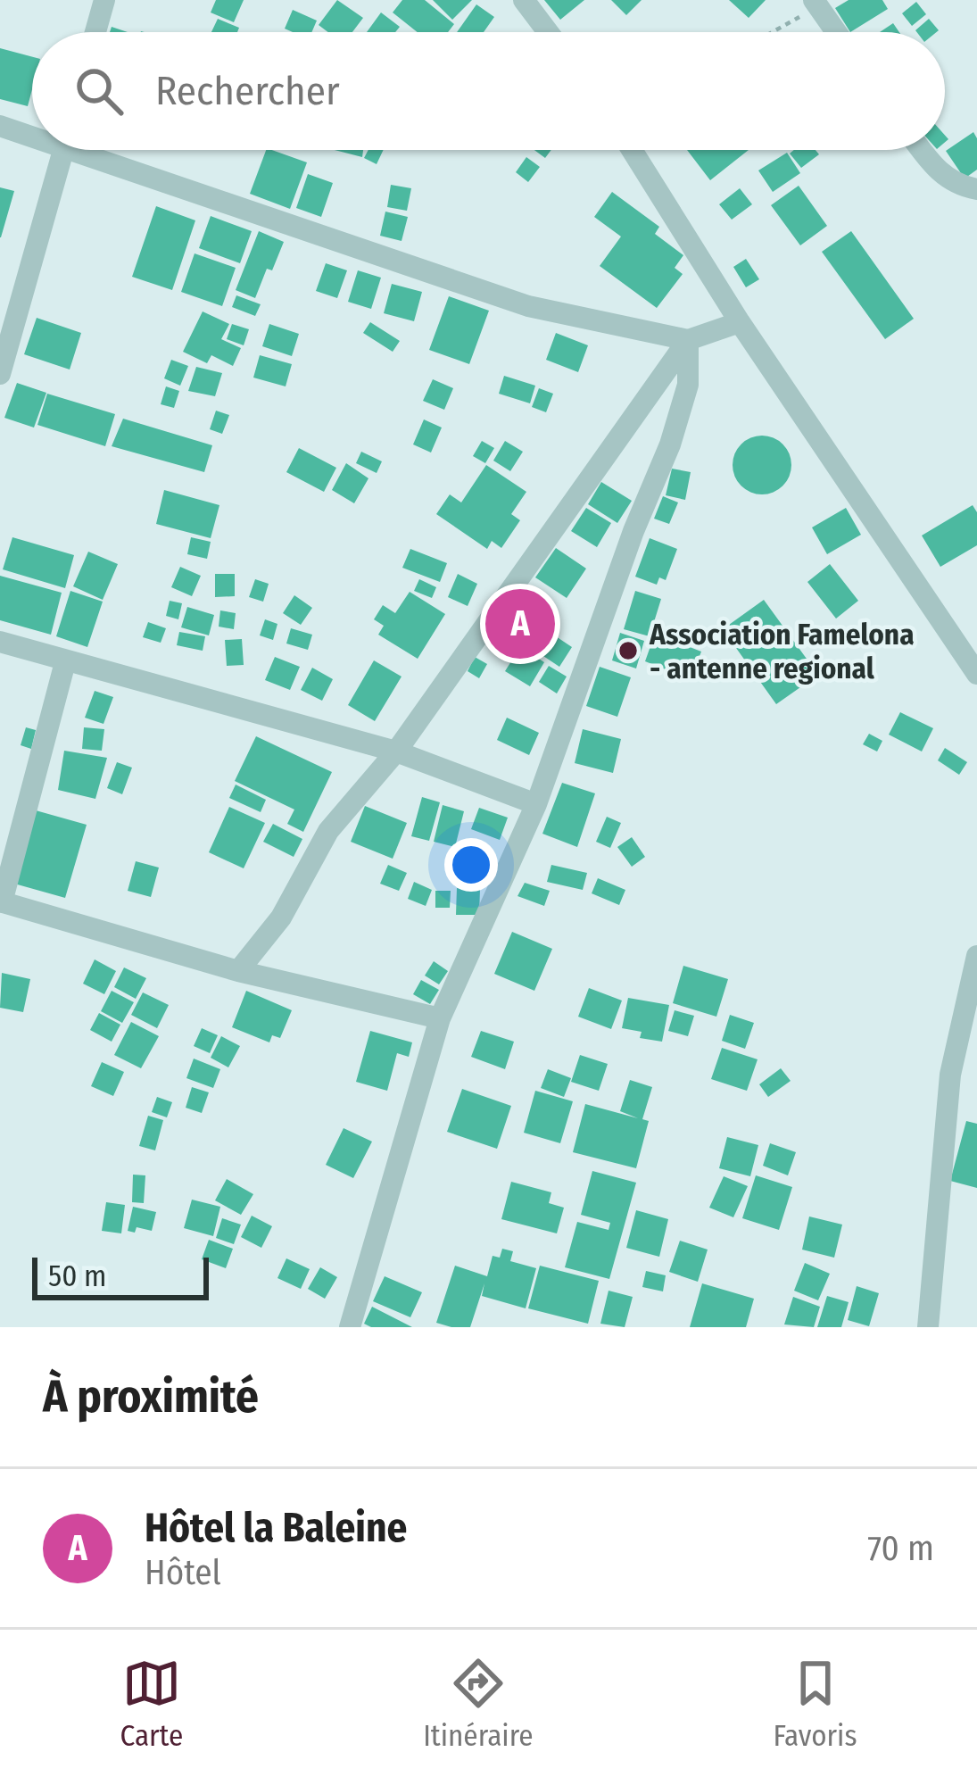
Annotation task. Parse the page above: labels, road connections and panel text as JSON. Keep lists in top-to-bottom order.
{
  "places": ["Association Famelona - antenne regional"],
  "scale_bar": "50 m",
  "page": {
    "search": "Rechercher",
    "pins": "A",
    "scale": "50 m",
    "heading": "À proximité",
    "list": [
      {
        "mark": "A",
        "name": "Hôtel la Baleine",
        "note": "Hôtel",
        "value": "70 m"
      }
    ],
    "nav": ["Carte", "Itinéraire", "Favoris"]
  }
}
